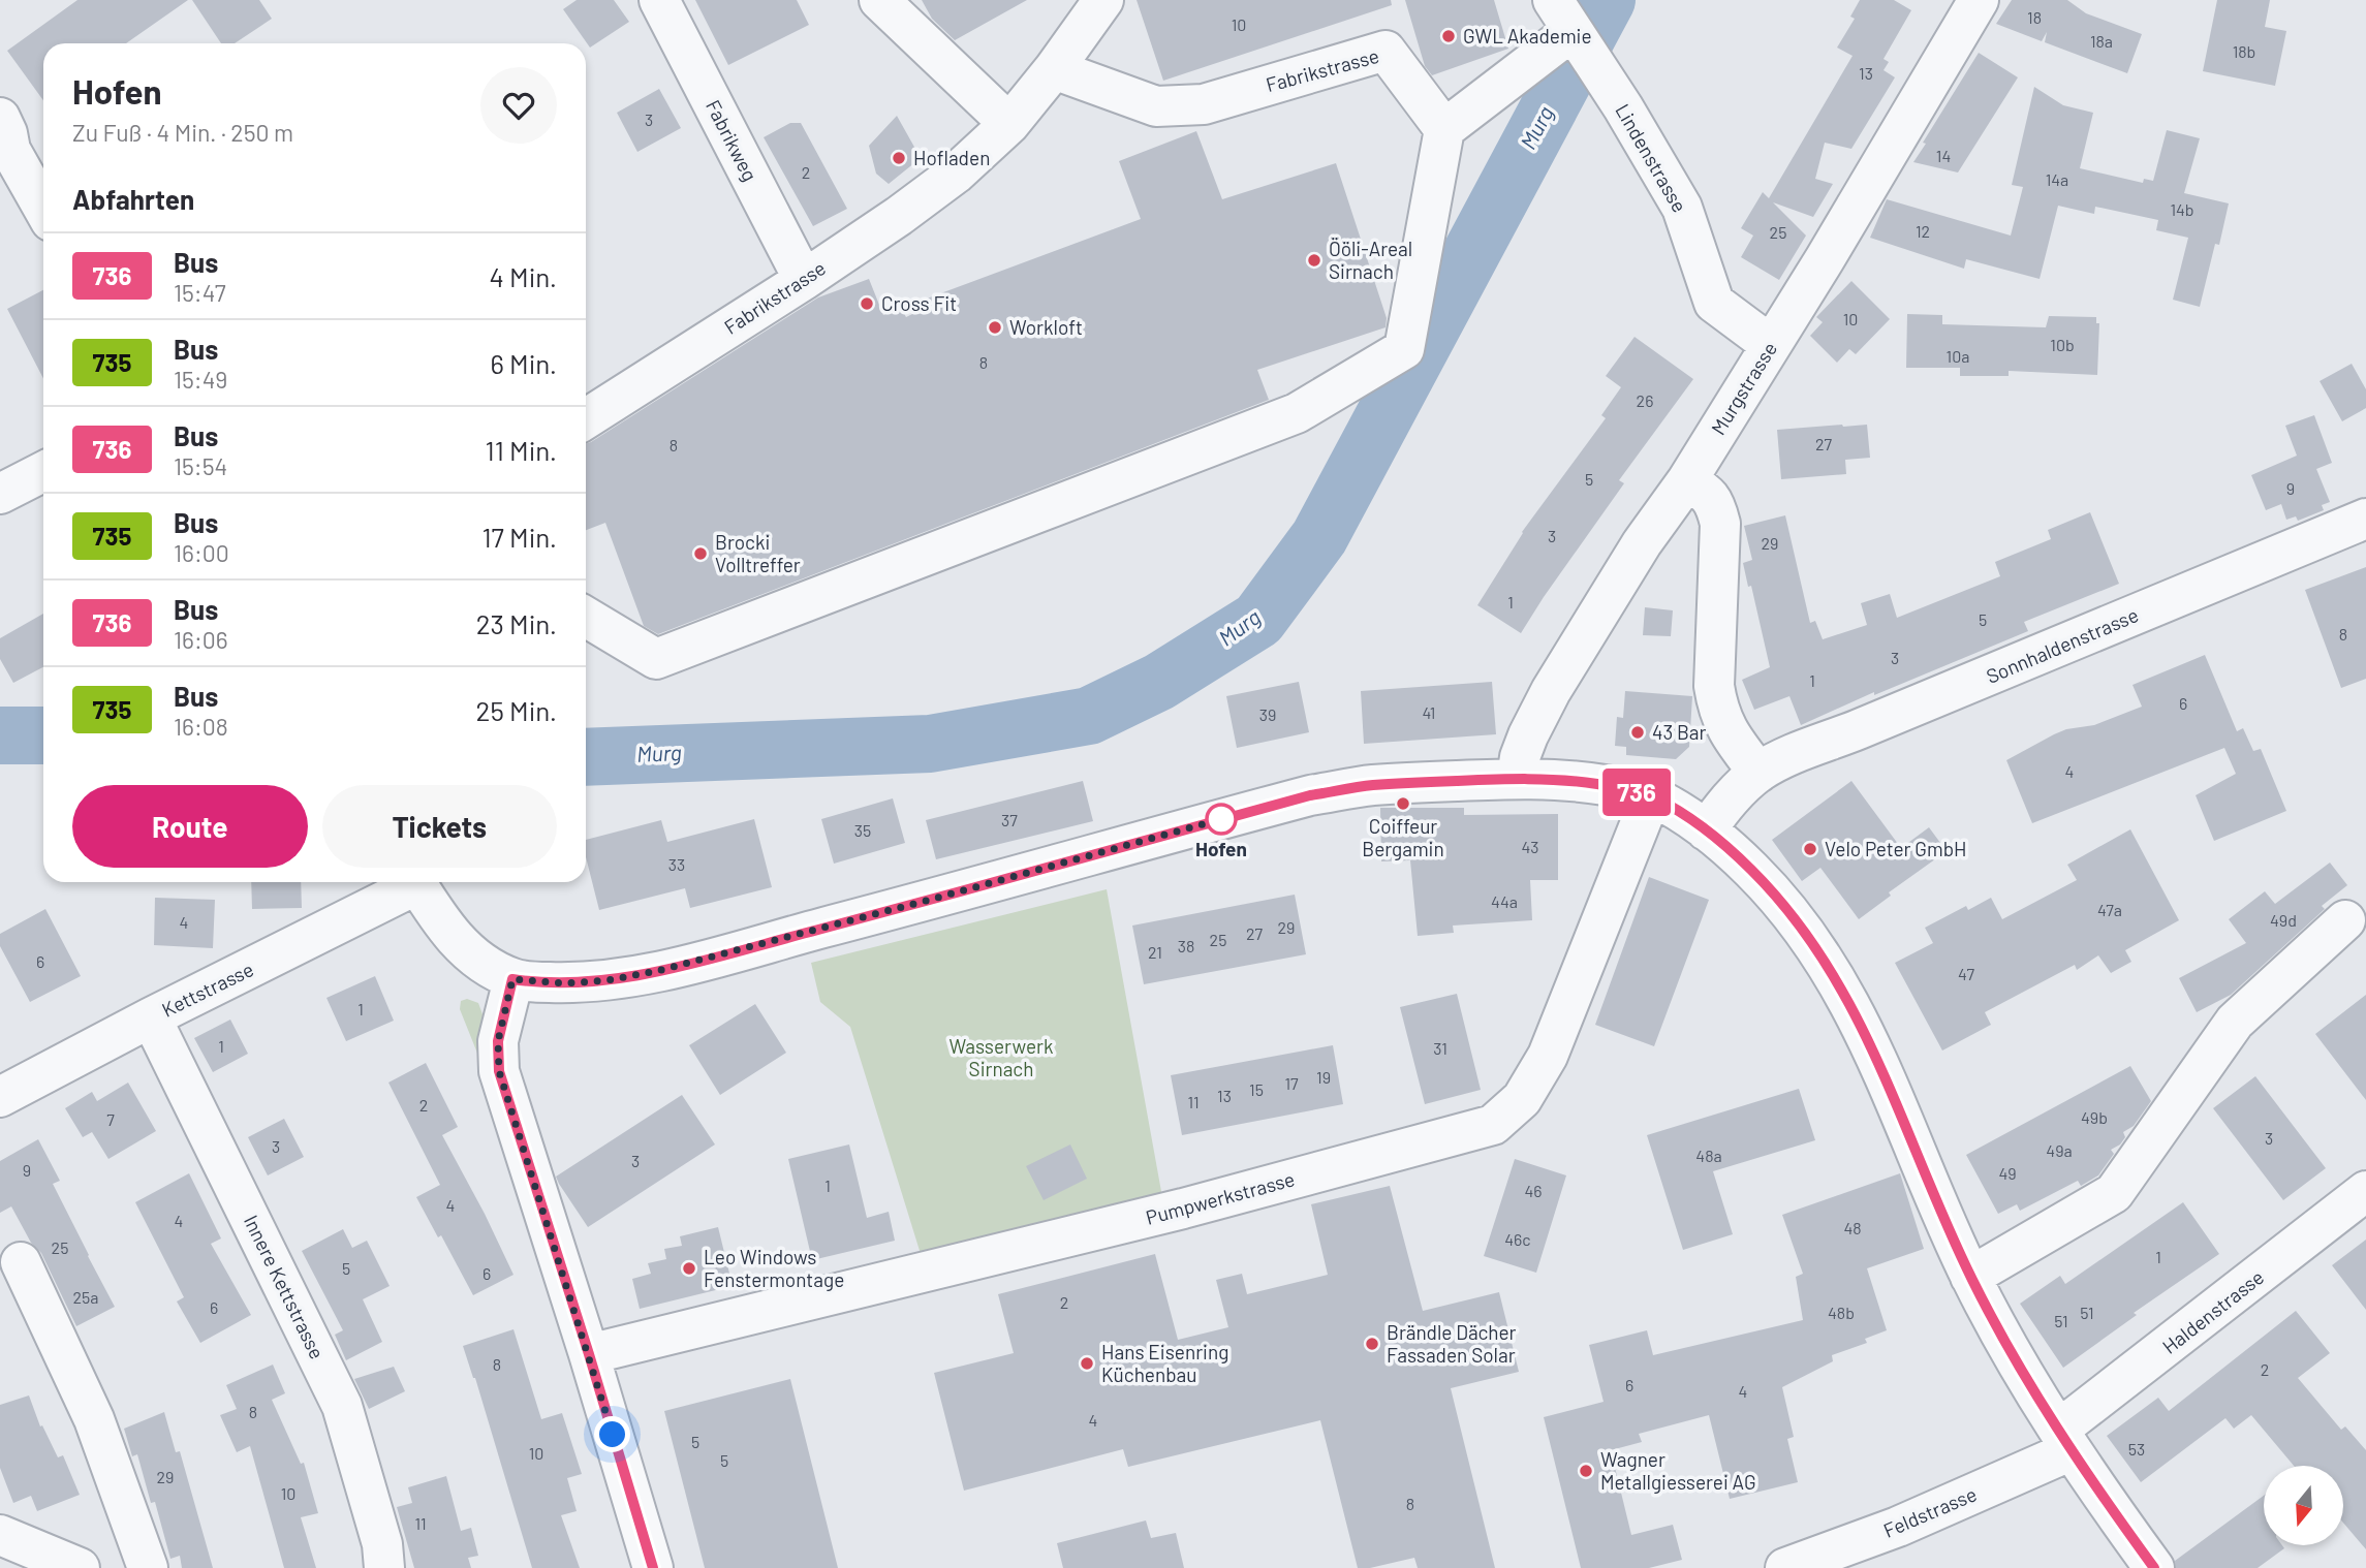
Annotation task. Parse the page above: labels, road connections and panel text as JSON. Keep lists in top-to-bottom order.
{
  "streets": {
    "street": [
      "Fabrikstrasse",
      "Fabrikweg",
      "Lindenstrasse",
      "Murgstrasse",
      "Sonnhaldenstrasse",
      "Kettstrasse",
      "Pumpwerkstrasse",
      "Innere Kettstrasse",
      "Haldenstrasse",
      "Feldstrasse"
    ]
  },
  "crossings": [
    ["Fabrikstrasse", "Fabrikweg"],
    ["Lindenstrasse", "Murgstrasse"],
    ["Kettstrasse", "Innere Kettstrasse"],
    ["Haldenstrasse", "Feldstrasse"]
  ],
  "water": ["Murg"],
  "parks": ["Wasserwerk Sirnach"],
  "places": [
    "GWL Akademie",
    "Hofladen",
    "Ööli-Areal Sirnach",
    "Cross Fit",
    "Workloft",
    "Brocki Volltreffer",
    "43 Bar",
    "Coiffeur Bergamin",
    "Hofen",
    "Velo Peter GmbH",
    "Leo Windows Fenstermontage",
    "Brändle Dächer Fassaden Solar",
    "Hans Eisenring Küchenbau",
    "Wagner Metallgiesserei AG"
  ],
  "lines": ["bus line 736"],
  "house_numbers": [
    "18",
    "10",
    "18a",
    "18b",
    "13",
    "3",
    "14",
    "2",
    "14a",
    "14b",
    "12",
    "25",
    "10",
    "10b",
    "10a",
    "8",
    "26",
    "27",
    "8",
    "5",
    "9",
    "3",
    "29",
    "1",
    "5",
    "8",
    "3",
    "1",
    "6",
    "41",
    "39",
    "4",
    "37",
    "35",
    "43",
    "33",
    "44a",
    "47a",
    "49d",
    "4",
    "29",
    "27",
    "25",
    "38",
    "21",
    "6",
    "47",
    "1",
    "1",
    "31",
    "19",
    "17",
    "15",
    "13",
    "11",
    "2",
    "49b",
    "7",
    "3",
    "3",
    "49a",
    "48a",
    "3",
    "9",
    "49",
    "1",
    "46",
    "4",
    "4",
    "48",
    "46c",
    "25",
    "1",
    "5",
    "6",
    "25a",
    "2",
    "6",
    "48b",
    "51",
    "51",
    "8",
    "2",
    "6",
    "4",
    "8",
    "4",
    "5",
    "53",
    "10",
    "5",
    "29",
    "10",
    "8",
    "11"
  ],
  "north": "bottom",
  "page": {
    "on_map": "736",
    "heading": [
      ["Hofen", "Zu Fuß · 4 Min. · 250 m"],
      "Abfahrten"
    ],
    "list": [
      {
        "mark": "736",
        "name": "Bus",
        "note": "15:47",
        "value": "4 Min."
      },
      {
        "mark": "735",
        "name": "Bus",
        "note": "15:49",
        "value": "6 Min."
      },
      {
        "mark": "736",
        "name": "Bus",
        "note": "15:54",
        "value": "11 Min."
      },
      {
        "mark": "735",
        "name": "Bus",
        "note": "16:00",
        "value": "17 Min."
      },
      {
        "mark": "736",
        "name": "Bus",
        "note": "16:06",
        "value": "23 Min."
      },
      {
        "mark": "735",
        "name": "Bus",
        "note": "16:08",
        "value": "25 Min."
      }
    ],
    "buttons": ["Route", "Tickets"]
  }
}
